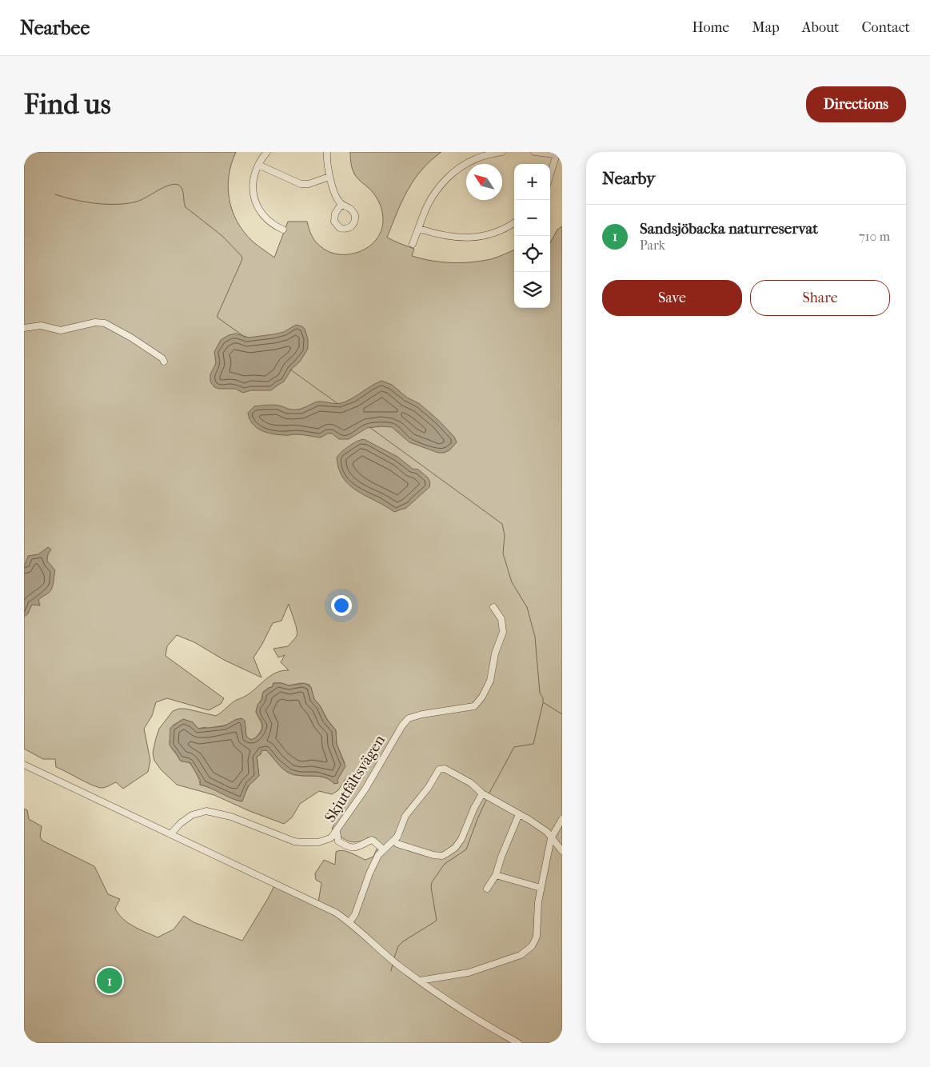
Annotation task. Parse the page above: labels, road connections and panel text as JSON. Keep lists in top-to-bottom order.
{
  "streets": {
    "street": ["Skjutfältsvägen"]
  },
  "north": "top left",
  "page": {
    "header": "Nearbee",
    "nav": [
      "Home",
      "Map",
      "About",
      "Contact"
    ],
    "buttons": [
      "Directions",
      ["Save", "Share"]
    ],
    "title": "Find us",
    "heading": "Nearby",
    "map_buttons": ["+", "−"],
    "list": [
      {
        "mark": "1",
        "name": "Sandsjöbacka naturreservat",
        "note": "Park",
        "value": "710 m"
      }
    ],
    "pins": "1"
  }
}
